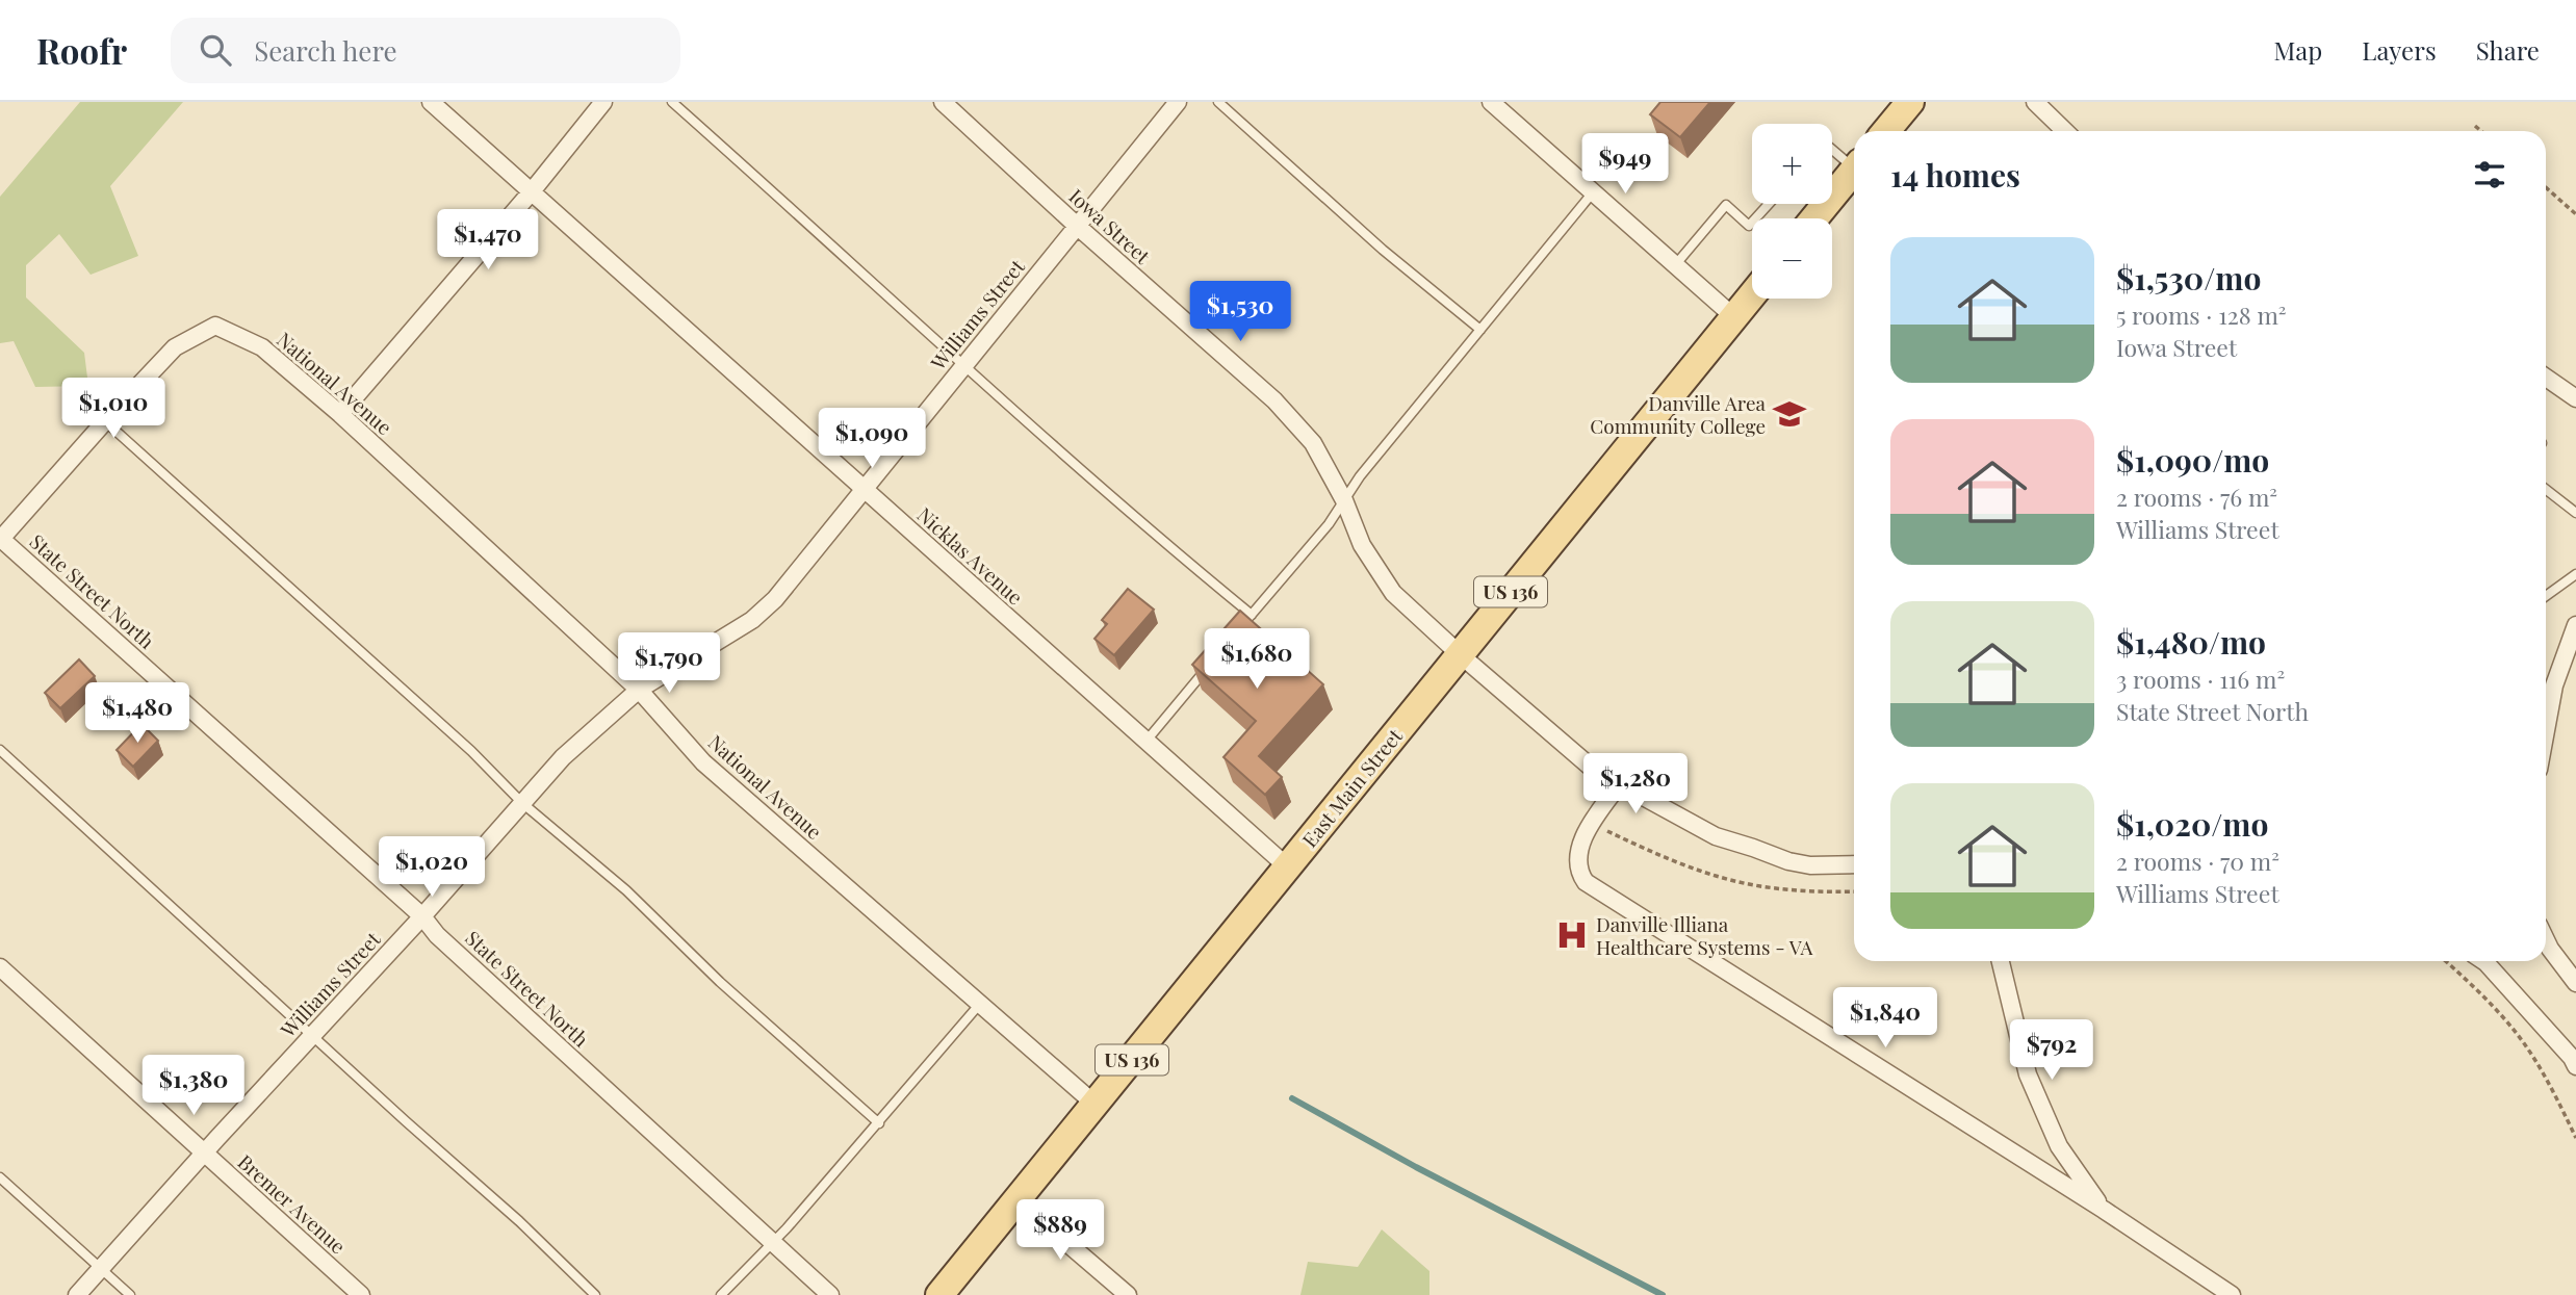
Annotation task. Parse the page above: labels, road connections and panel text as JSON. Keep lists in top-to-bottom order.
{
  "streets": {
    "main road": ["US 136", "East Main Street"],
    "street": [
      "Iowa Street",
      "Williams Street",
      "National Avenue",
      "Nicklas Avenue",
      "State Street North",
      "Bremer Avenue"
    ]
  },
  "crossings": [
    ["Iowa Street", "Williams Street"],
    ["Iowa Street", "East Main Street"],
    ["Williams Street", "National Avenue"],
    ["Williams Street", "Nicklas Avenue"],
    ["Williams Street", "State Street North"],
    ["Williams Street", "Bremer Avenue"],
    ["National Avenue", "East Main Street"],
    ["Nicklas Avenue", "East Main Street"]
  ],
  "places": {
    "school or university": ["Danville Area Community College"],
    "hospital": ["Danville Illiana Healthcare Systems - VA"]
  },
  "page": {
    "header": "Roofr",
    "search": "Search here",
    "nav": ["Map", "Layers", "Share"],
    "map_buttons": ["+", "−"],
    "heading": "14 homes",
    "price": [
      "$949",
      "$1,470",
      "$1,530",
      "$1,010",
      "$1,090",
      "$1,680",
      "$1,790",
      "$1,480",
      "$1,280",
      "$1,020",
      "$1,840",
      "$792",
      "$1,380",
      "$889"
    ],
    "list": [
      {
        "name": "$1,530/mo",
        "note": "5 rooms · 128 m² · Iowa Street"
      },
      {
        "name": "$1,090/mo",
        "note": "2 rooms · 76 m² · Williams Street"
      },
      {
        "name": "$1,480/mo",
        "note": "3 rooms · 116 m² · State Street North"
      },
      {
        "name": "$1,020/mo",
        "note": "2 rooms · 70 m² · Williams Street"
      }
    ]
  }
}
